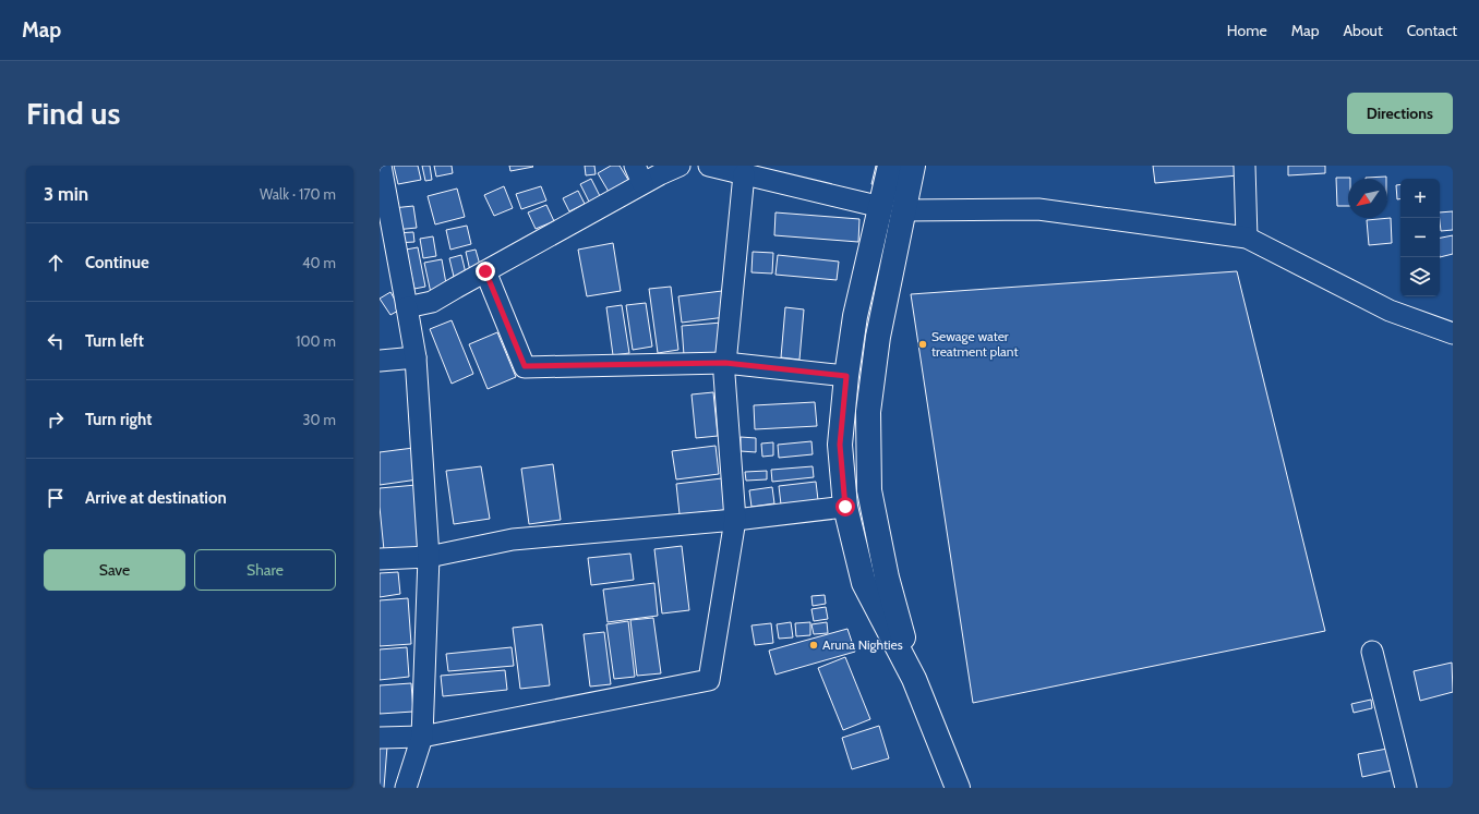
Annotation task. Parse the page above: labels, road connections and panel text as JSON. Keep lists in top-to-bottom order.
{
  "places": ["Sewage water treatment plant", "Aruna Nighties"],
  "north": "bottom left",
  "page": {
    "header": "Map",
    "nav": [
      "Home",
      "Map",
      "About",
      "Contact"
    ],
    "buttons": [
      "Directions",
      ["Save", "Share"]
    ],
    "title": "Find us",
    "heading": ["3 min", "Walk · 170 m"],
    "map_buttons": ["+", "−"],
    "list": [
      ["Continue", "40 m"],
      ["Turn left", "100 m"],
      ["Turn right", "30 m"],
      "Arrive at destination"
    ]
  }
}
